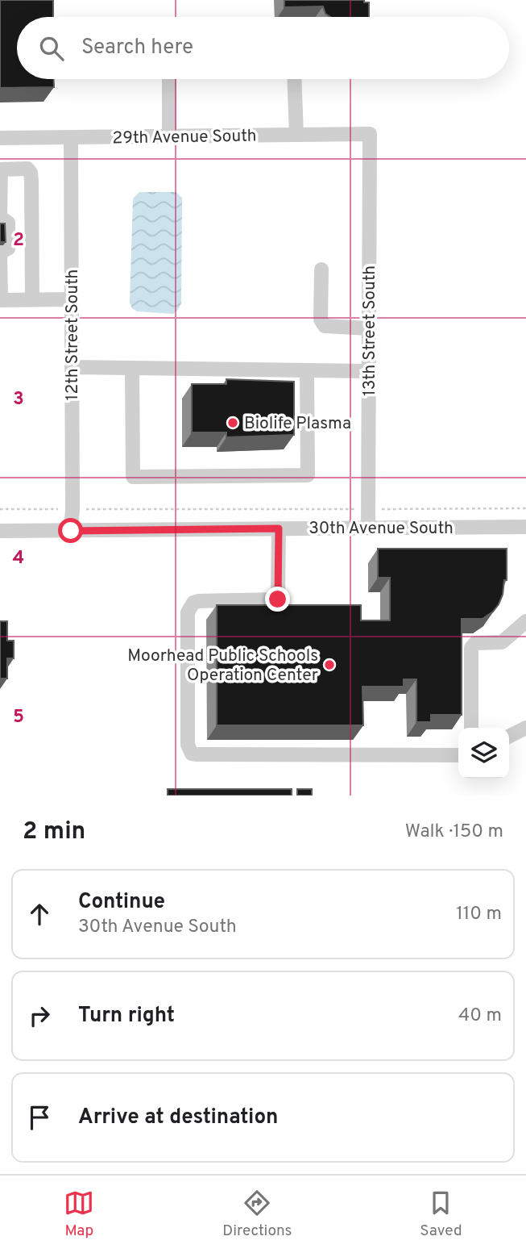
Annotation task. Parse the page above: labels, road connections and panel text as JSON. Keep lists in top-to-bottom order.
{
  "streets": {
    "street": [
      "29th Avenue South",
      "13th Street South",
      "12th Street South",
      "30th Avenue South"
    ]
  },
  "crossings": [
    ["29th Avenue South", "13th Street South"],
    ["29th Avenue South", "12th Street South"],
    ["13th Street South", "30th Avenue South"],
    ["12th Street South", "30th Avenue South"]
  ],
  "places": ["Biolife Plasma", "Moorhead Public Schools Operation Center"],
  "page": {
    "search": "Search here",
    "heading": ["2 min", "Walk · 150 m"],
    "list": [
      ["Continue", "30th Avenue South", "110 m"],
      ["Turn right", "40 m"],
      "Arrive at destination"
    ],
    "nav": ["Map", "Directions", "Saved"]
  },
  "grid": {
    "rows": [
      "2",
      "3",
      "4",
      "5"
    ]
  }
}
